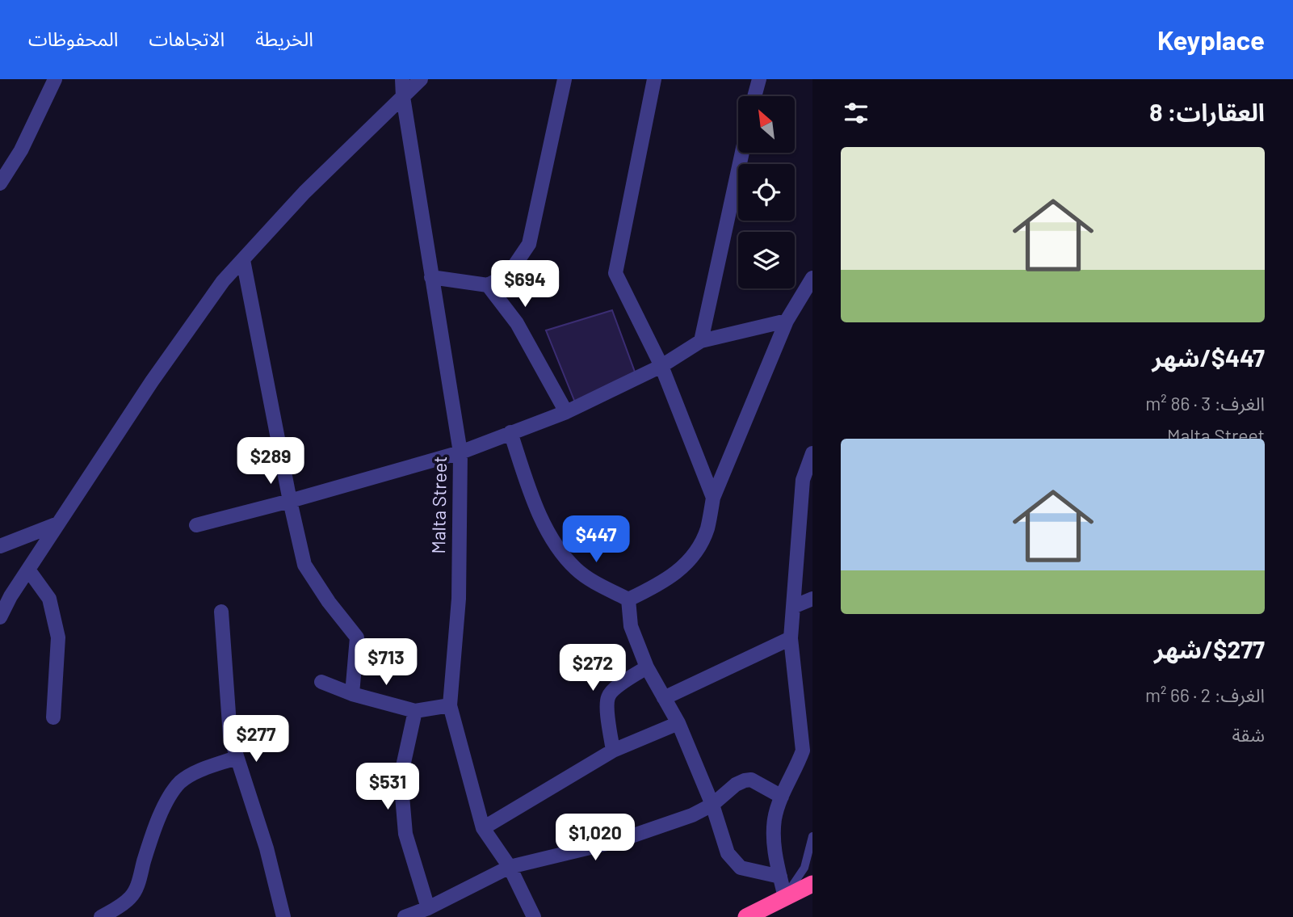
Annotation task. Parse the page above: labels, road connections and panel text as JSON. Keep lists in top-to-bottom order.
{
  "streets": {
    "street": ["Malta Street"]
  },
  "north": "top left",
  "page": {
    "header": "Keyplace",
    "nav": ["الخريطة", "الاتجاهات", "المحفوظات"],
    "heading": "العقارات: 8",
    "list": [
      {
        "name": "$447/شهر",
        "note": "الغرف: 3 · 86 m² · Malta Street"
      },
      {
        "name": "$277/شهر",
        "note": "الغرف: 2 · 66 m² · شقة"
      }
    ],
    "price": [
      "$694",
      "$289",
      "$447",
      "$713",
      "$272",
      "$277",
      "$531",
      "$1,020"
    ]
  }
}
